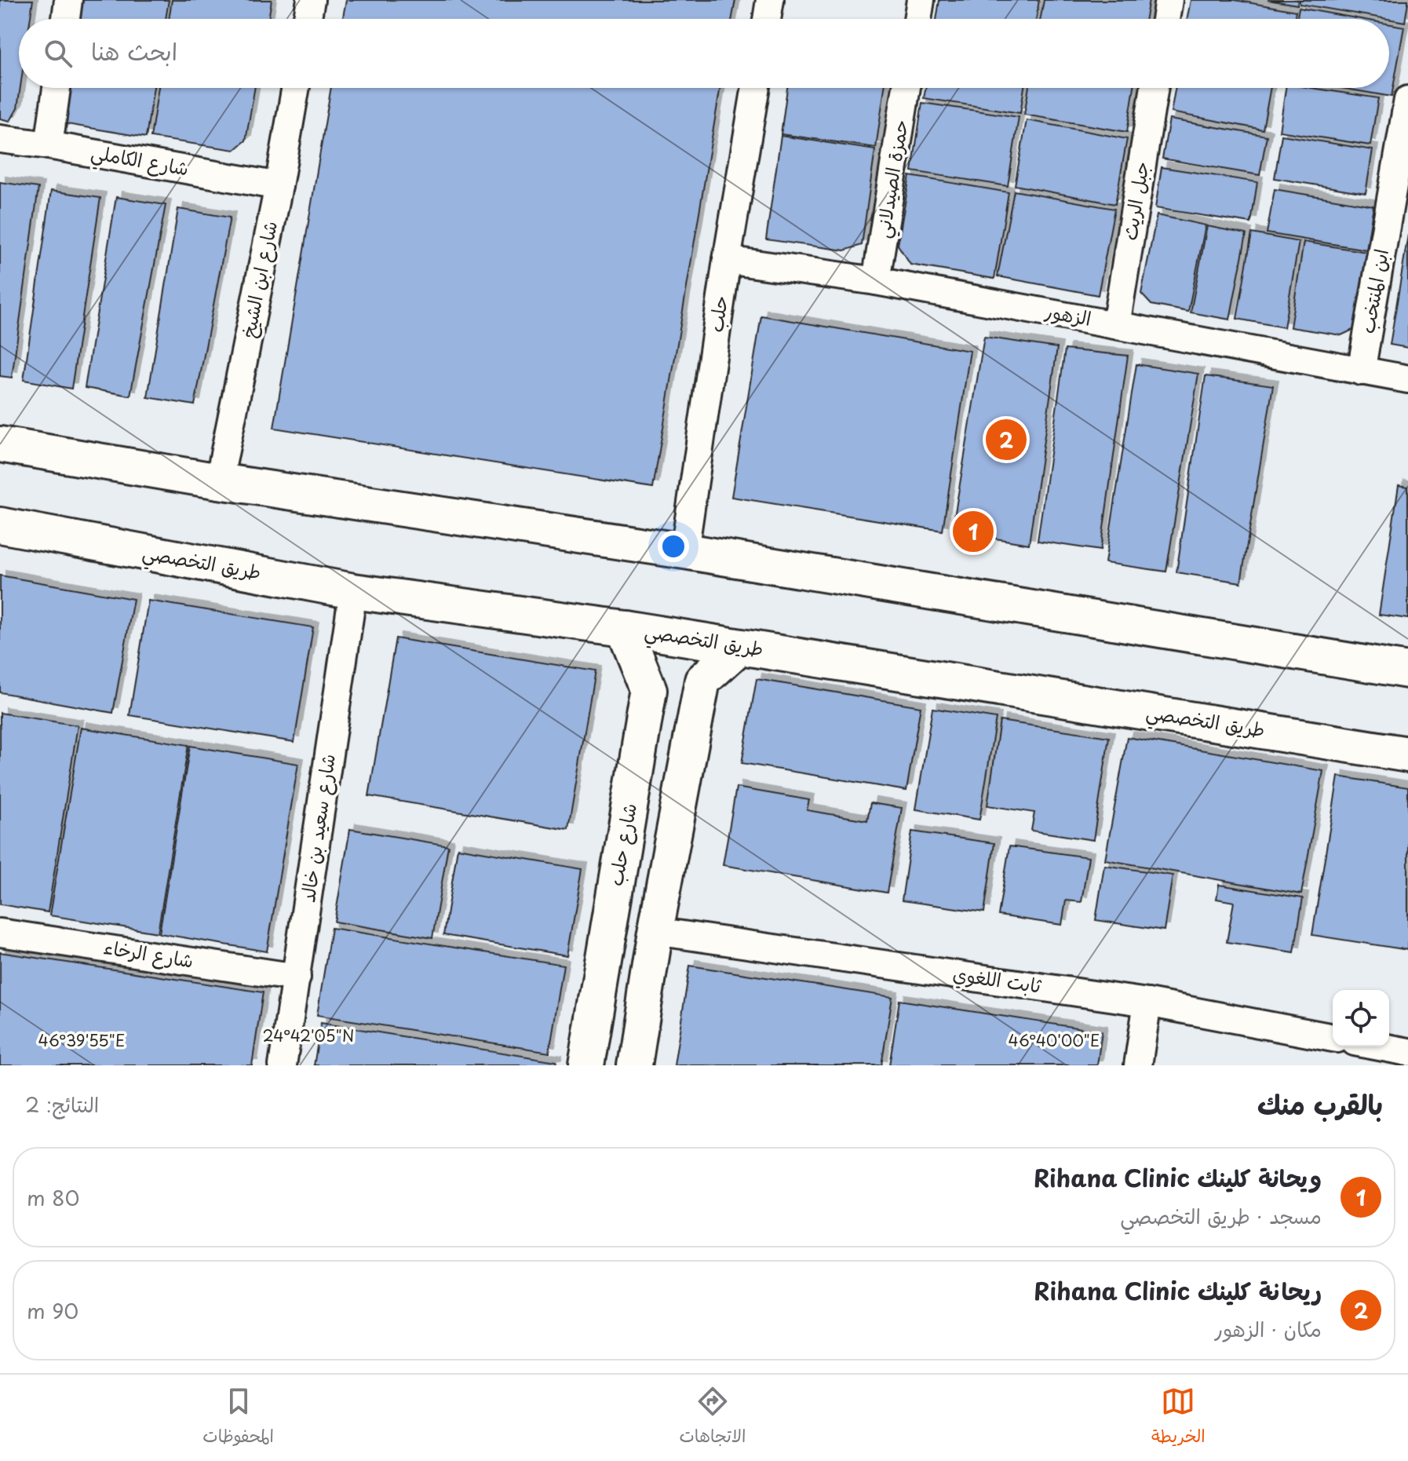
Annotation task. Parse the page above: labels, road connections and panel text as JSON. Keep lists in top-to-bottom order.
{
  "streets": {
    "main road": ["طريق التخصصي", "شارع حلب"],
    "street": [
      "شارع الكاملي",
      "حمزة الصيدلاني",
      "جبل الريث",
      "شارع ابن الشيخ",
      "ابن المنتخب",
      "حلب",
      "الزهور",
      "شارع سعيد بن خالد",
      "شارع الرخاء",
      "ثابت اللغوي"
    ]
  },
  "crossings": [
    ["شارع الكاملي", "شارع ابن الشيخ"],
    ["حمزة الصيدلاني", "الزهور"],
    ["جبل الريث", "الزهور"],
    ["ابن المنتخب", "الزهور"],
    ["حلب", "الزهور"],
    ["طريق التخصصي", "شارع سعيد بن خالد"],
    ["طريق التخصصي", "شارع حلب"],
    ["شارع سعيد بن خالد", "شارع الرخاء"]
  ],
  "page": {
    "search": "ابحث هنا",
    "pins": ["2", "1"],
    "heading": ["بالقرب منك", "النتائج: 2"],
    "list": [
      {
        "mark": "1",
        "name": "ويحانة كلينك Rihana Clinic",
        "note": "مسجد · طريق التخصصي",
        "value": "80 m"
      },
      {
        "mark": "2",
        "name": "ريحانة كلينك Rihana Clinic",
        "note": "مكان · الزهور",
        "value": "90 m"
      }
    ],
    "nav": ["الخريطة", "الاتجاهات", "المحفوظات"]
  },
  "coordinates": ["24°42'05\"N", "46°39'55\"E", "46°40'00\"E"]
}
